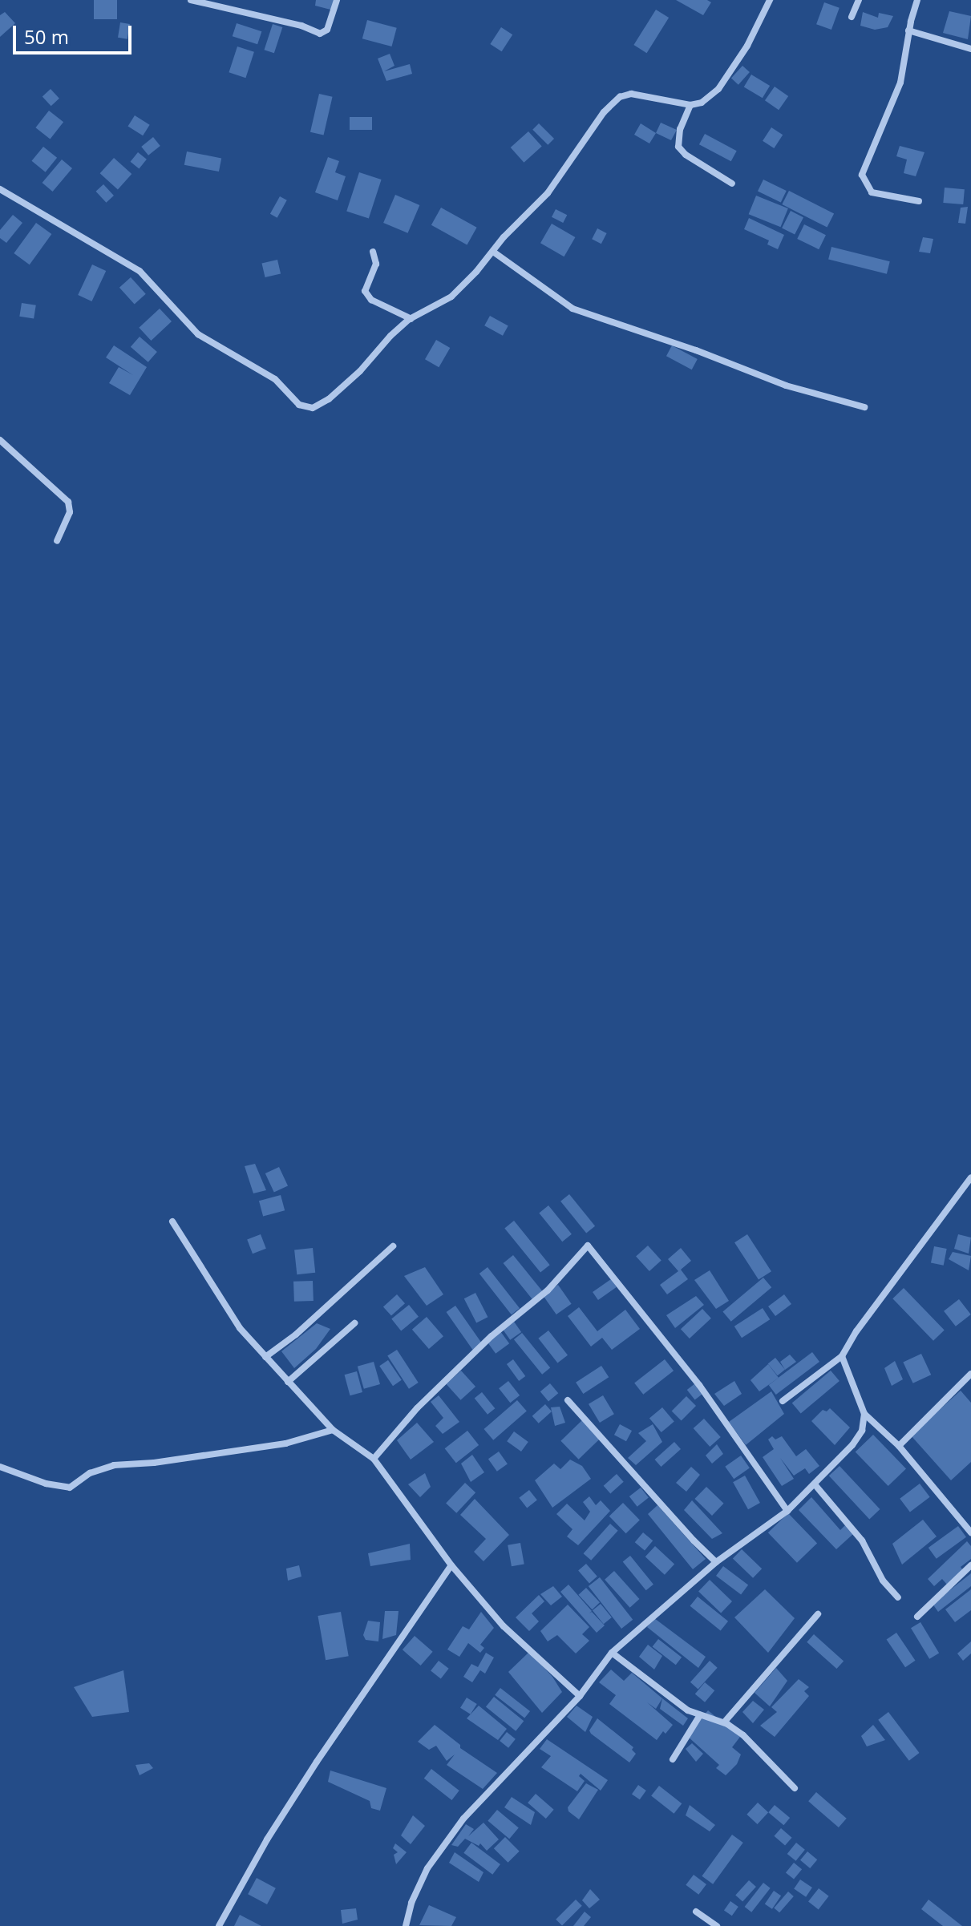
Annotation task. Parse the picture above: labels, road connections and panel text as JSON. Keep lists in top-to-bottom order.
{
  "scale_bar": "50 m"
}
